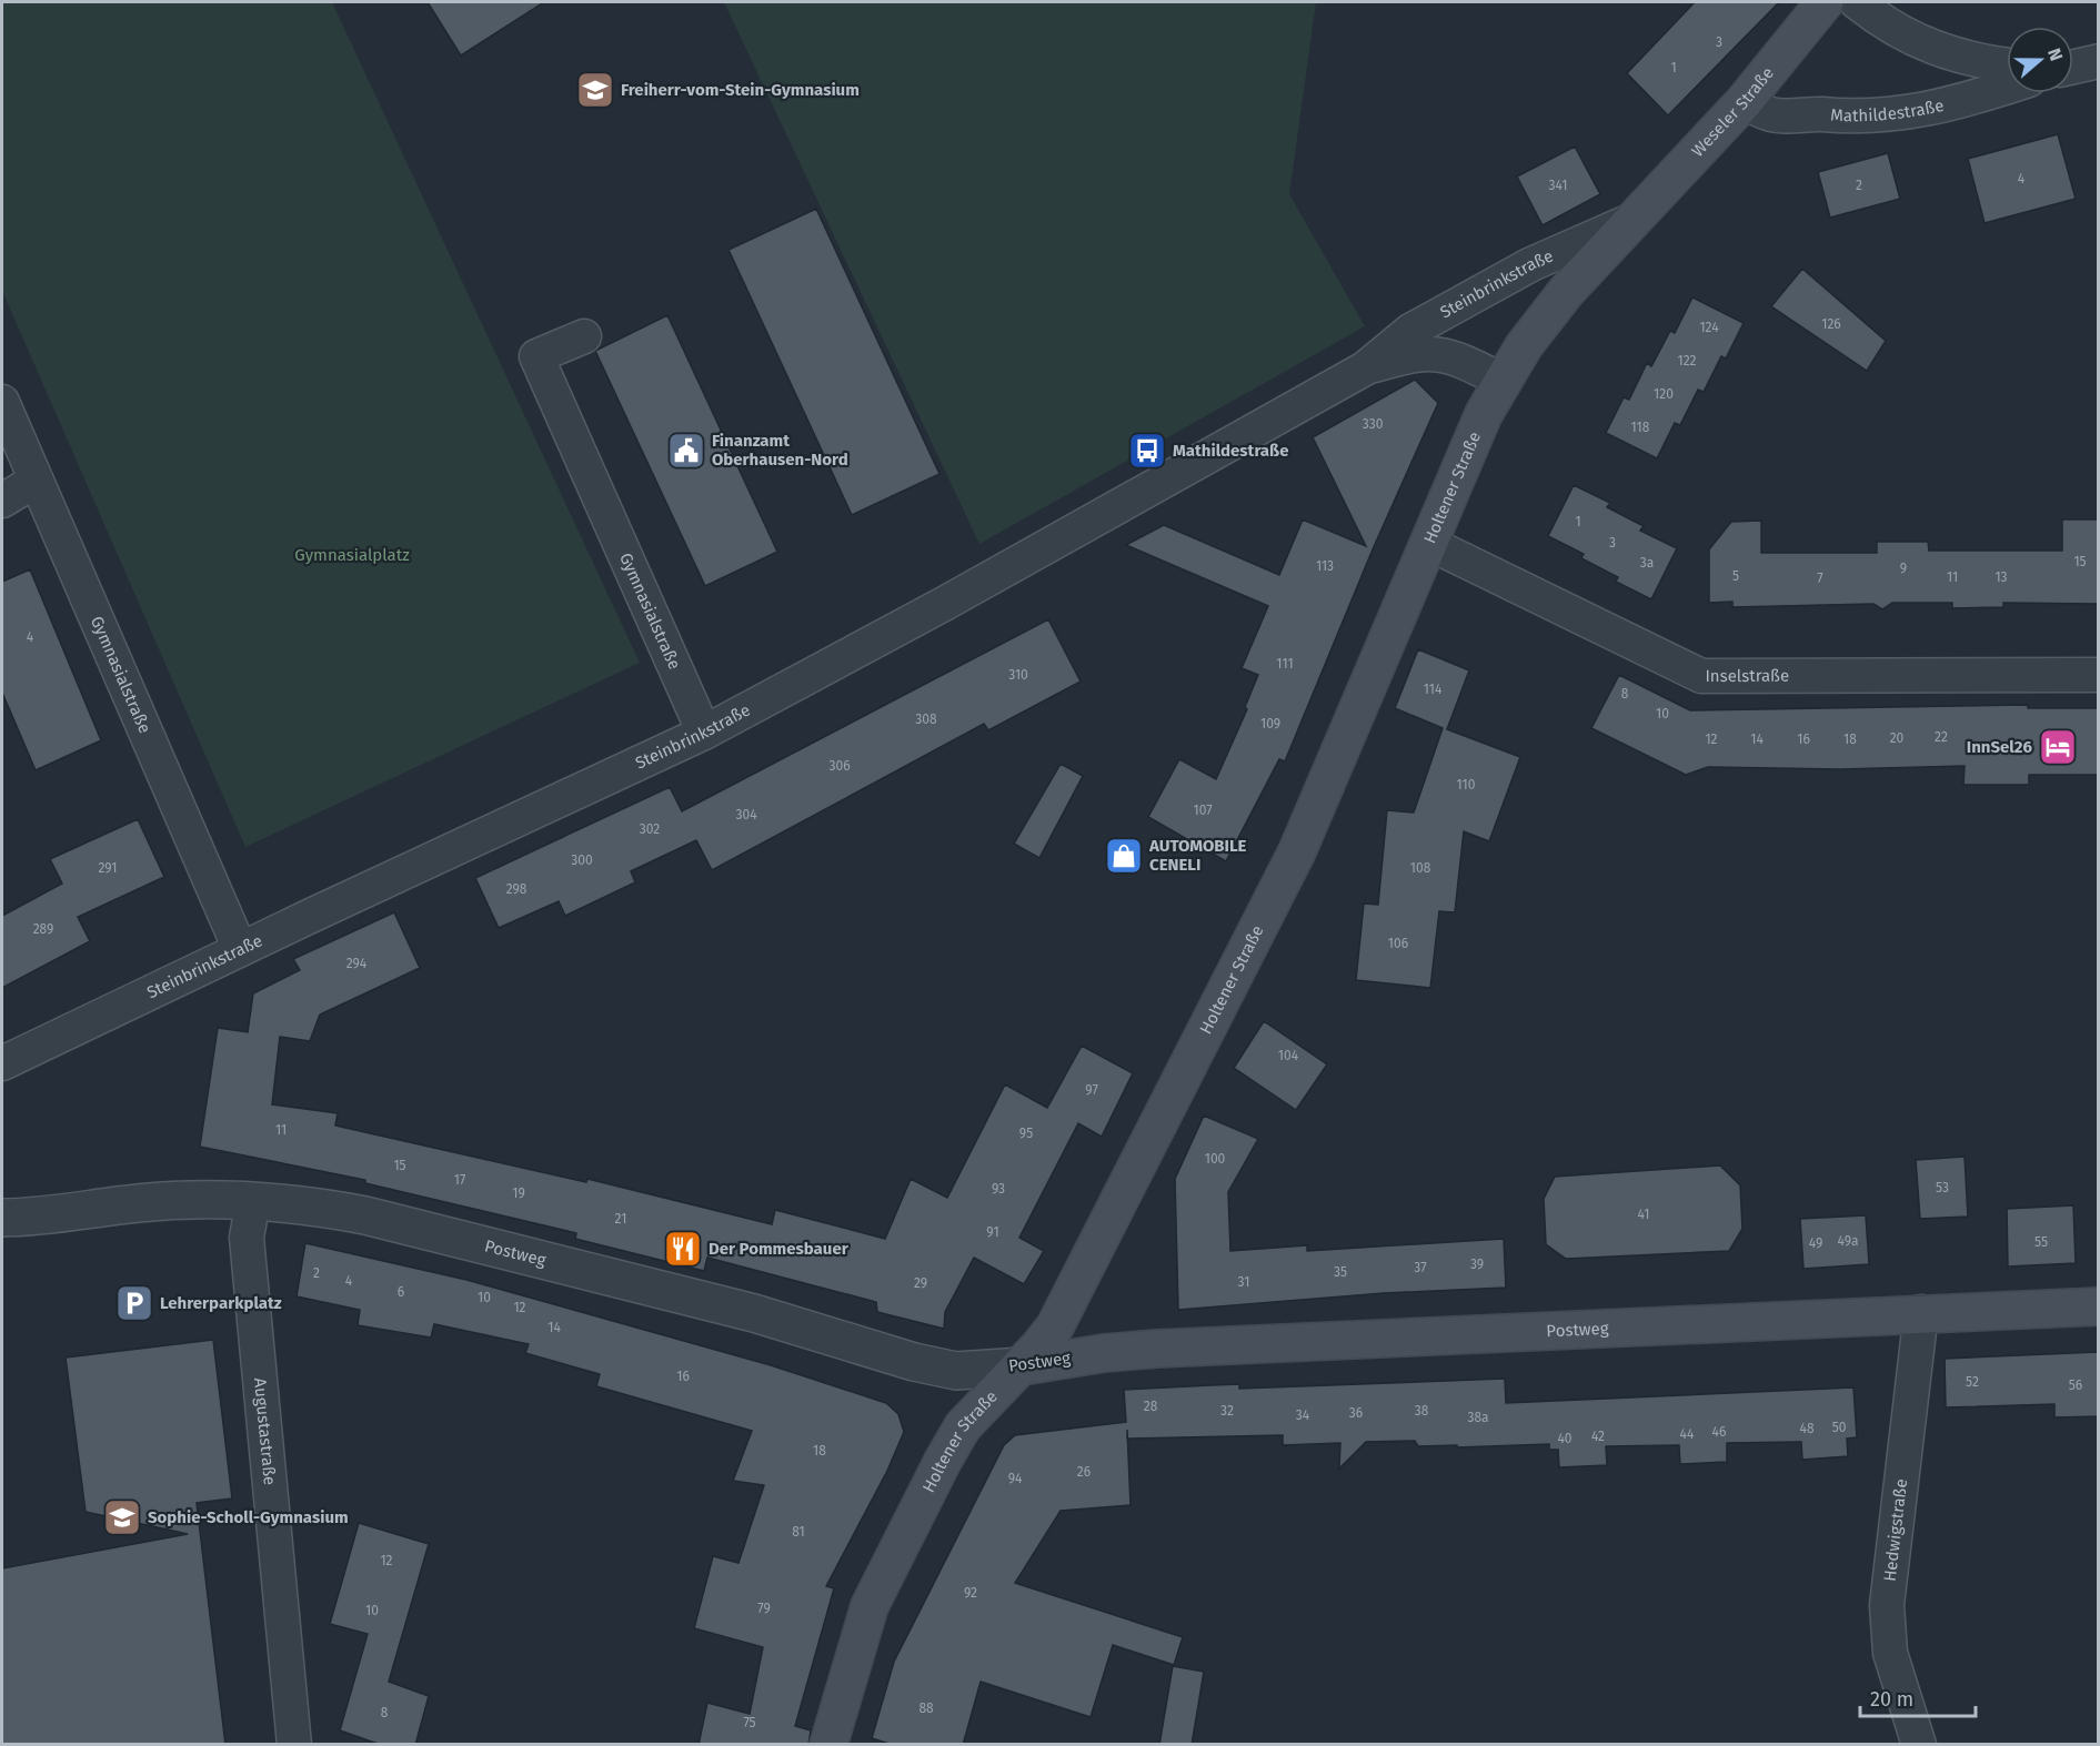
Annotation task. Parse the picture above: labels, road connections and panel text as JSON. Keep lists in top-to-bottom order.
{
  "streets": {
    "main road": ["Weseler Straße", "Holtener Straße", "Postweg"],
    "street": [
      "Mathildestraße",
      "Steinbrinkstraße",
      "Gymnasialstraße",
      "Inselstraße",
      "Augustastraße",
      "Hedwigstraße"
    ]
  },
  "crossings": [
    ["Mathildestraße", "Weseler Straße"],
    ["Weseler Straße", "Steinbrinkstraße"],
    ["Weseler Straße", "Holtener Straße"],
    ["Steinbrinkstraße", "Holtener Straße"],
    ["Steinbrinkstraße", "Gymnasialstraße"],
    ["Holtener Straße", "Inselstraße"],
    ["Holtener Straße", "Postweg"],
    ["Postweg", "Augustastraße"],
    ["Postweg", "Hedwigstraße"]
  ],
  "parks": ["Gymnasialplatz"],
  "places": {
    "school or university": ["Freiherr-vom-Stein-Gymnasium", "Sophie-Scholl-Gymnasium"],
    "public building": ["Finanzamt Oberhausen-Nord"],
    "bus stop": ["Mathildestraße"],
    "hotel": ["InnSel26"],
    "shop": ["AUTOMOBILE CENELI"],
    "restaurant": ["Der Pommesbauer"],
    "parking": ["Lehrerparkplatz"]
  },
  "house_numbers": [
    "3",
    "1",
    "4",
    "341",
    "2",
    "126",
    "124",
    "122",
    "120",
    "330",
    "118",
    "1",
    "3",
    "15",
    "3a",
    "113",
    "9",
    "5",
    "11",
    "13",
    "7",
    "4",
    "111",
    "310",
    "114",
    "8",
    "10",
    "308",
    "109",
    "22",
    "20",
    "12",
    "14",
    "16",
    "18",
    "306",
    "110",
    "107",
    "304",
    "302",
    "300",
    "291",
    "108",
    "298",
    "289",
    "106",
    "294",
    "104",
    "97",
    "11",
    "95",
    "100",
    "15",
    "17",
    "53",
    "93",
    "19",
    "41",
    "21",
    "91",
    "49a",
    "55",
    "49",
    "39",
    "37",
    "35",
    "2",
    "4",
    "31",
    "29",
    "6",
    "10",
    "12",
    "14",
    "16",
    "52",
    "56",
    "28",
    "32",
    "38",
    "36",
    "34",
    "38a",
    "50",
    "48",
    "46",
    "44",
    "42",
    "40",
    "18",
    "26",
    "94",
    "81",
    "12",
    "92",
    "79",
    "10",
    "88",
    "8",
    "75"
  ],
  "scale_bar": "20 m",
  "north": "right"
}
